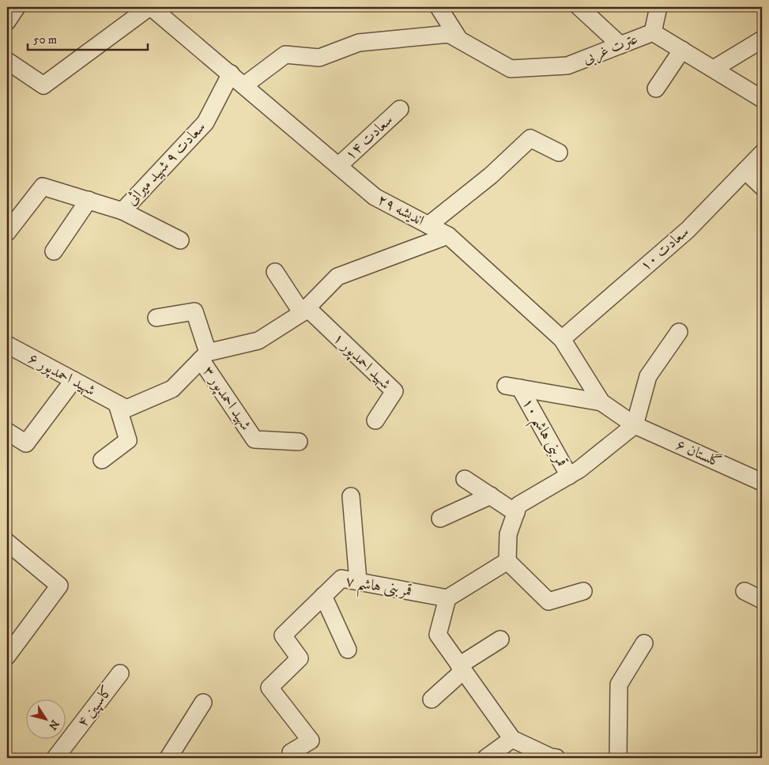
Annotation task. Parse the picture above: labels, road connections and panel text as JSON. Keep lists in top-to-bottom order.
{
  "streets": {
    "street": [
      "عترت غربی",
      "سعادت ۱۴",
      "سعادت ۹ شهید میراثی",
      "اندیشه ۲۹",
      "سعادت ۱۰",
      "شهید احمدپور ۱",
      "شهید احمدپور ۶",
      "شهید احمدپور ۳",
      "قمربنی هاشم ۱۰",
      "گلستان ۶",
      "قمربنی هاشم ۷",
      "کاسپین ۴"
    ]
  },
  "crossings": [
    ["سعادت ۱۴", "اندیشه ۲۹"],
    ["سعادت ۹ شهید میراثی", "اندیشه ۲۹"],
    ["اندیشه ۲۹", "سعادت ۱۰"],
    ["اندیشه ۲۹", "قمربنی هاشم ۱۰"],
    ["اندیشه ۲۹", "گلستان ۶"]
  ],
  "scale_bar": "50 m",
  "north": "bottom right"
}
